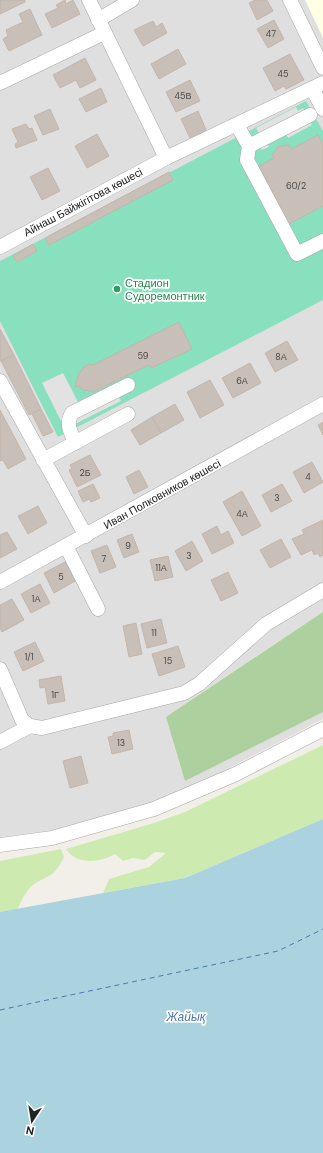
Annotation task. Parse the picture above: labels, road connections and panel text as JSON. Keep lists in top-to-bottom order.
{
  "streets": {
    "street": ["Айнаш Байжігітова көшесі", "Иван Полковников көшесі"]
  },
  "water": ["Жайық"],
  "places": ["Стадион Судоремонтник"],
  "house_numbers": [
    "47",
    "45",
    "45В",
    "60/2",
    "59",
    "8А",
    "6А",
    "2Б",
    "4",
    "3",
    "4А",
    "9",
    "3",
    "7",
    "11А",
    "5",
    "1А",
    "11",
    "1/1",
    "15",
    "1Г",
    "13"
  ],
  "north": "bottom"
}
